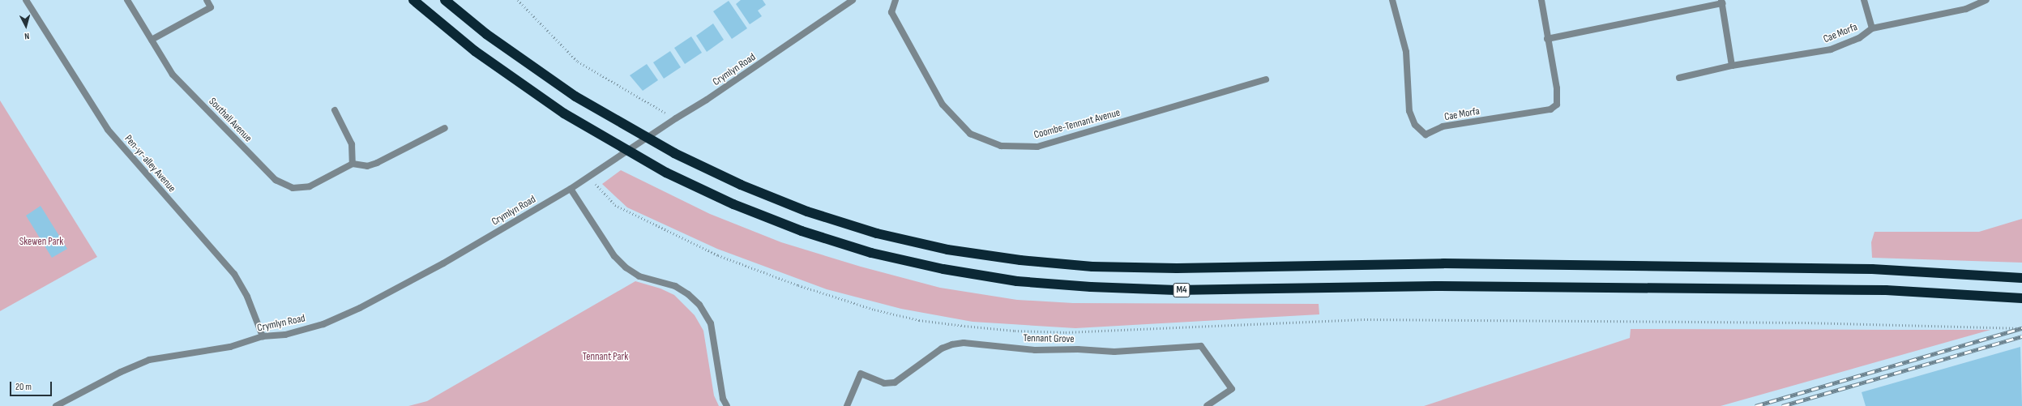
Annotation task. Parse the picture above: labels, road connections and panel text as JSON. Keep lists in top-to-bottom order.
{
  "streets": {
    "highway": ["M4"],
    "street": [
      "Cae Morfa",
      "Crymlyn Road",
      "Southall Avenue",
      "Coombe-Tennant Avenue",
      "Pen-yr-alley Avenue",
      "Tennant Grove"
    ]
  },
  "crossings": [
    ["Crymlyn Road", "Pen-yr-alley Avenue"]
  ],
  "parks": ["Skewen Park", "Tennant Park"],
  "scale_bar": "20 m",
  "north": "bottom"
}
